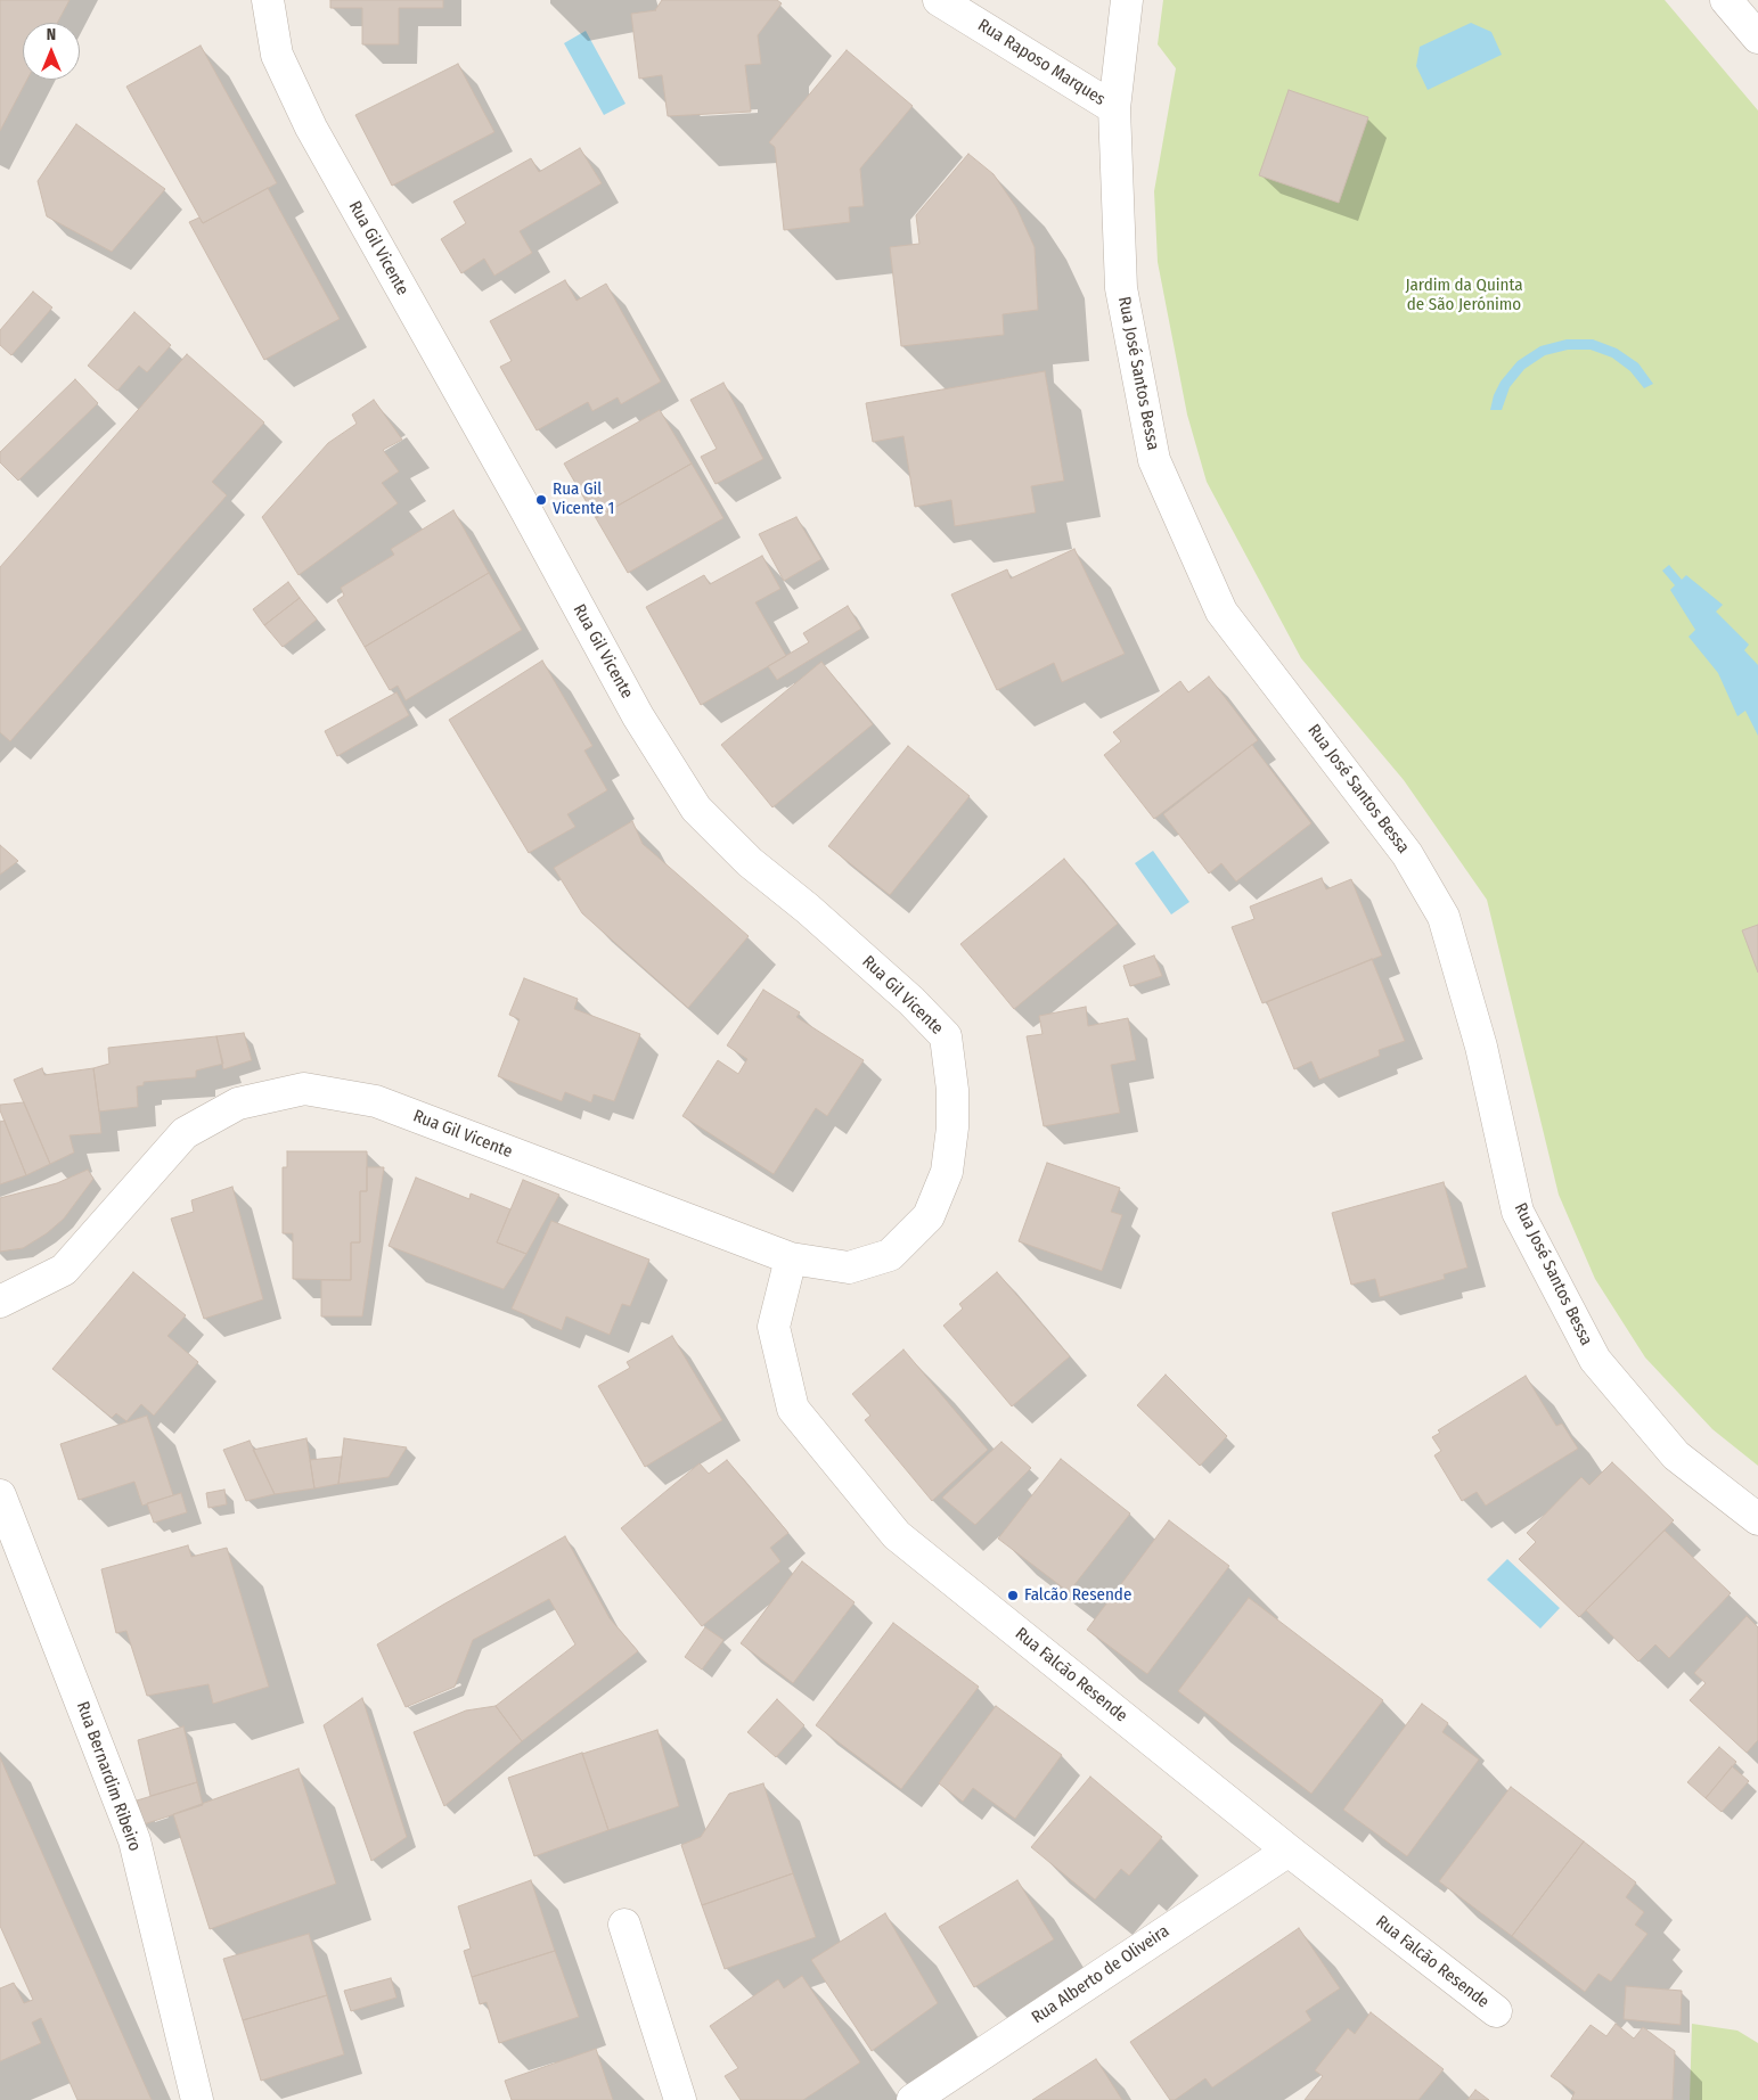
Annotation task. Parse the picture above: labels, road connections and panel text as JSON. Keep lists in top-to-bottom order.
{
  "streets": {
    "street": [
      "Rua Raposo Marques",
      "Rua Gil Vicente",
      "Rua José Santos Bessa",
      "Rua Falcão Resende",
      "Rua Bernardim Ribeiro",
      "Rua Alberto de Oliveira"
    ]
  },
  "crossings": [
    ["Rua Raposo Marques", "Rua José Santos Bessa"],
    ["Rua Gil Vicente", "Rua Falcão Resende"],
    ["Rua Falcão Resende", "Rua Alberto de Oliveira"]
  ],
  "parks": ["Jardim da Quinta de São Jerónimo"],
  "places": ["Rua Gil Vicente 1", "Falcão Resende"],
  "north": "top"
}
